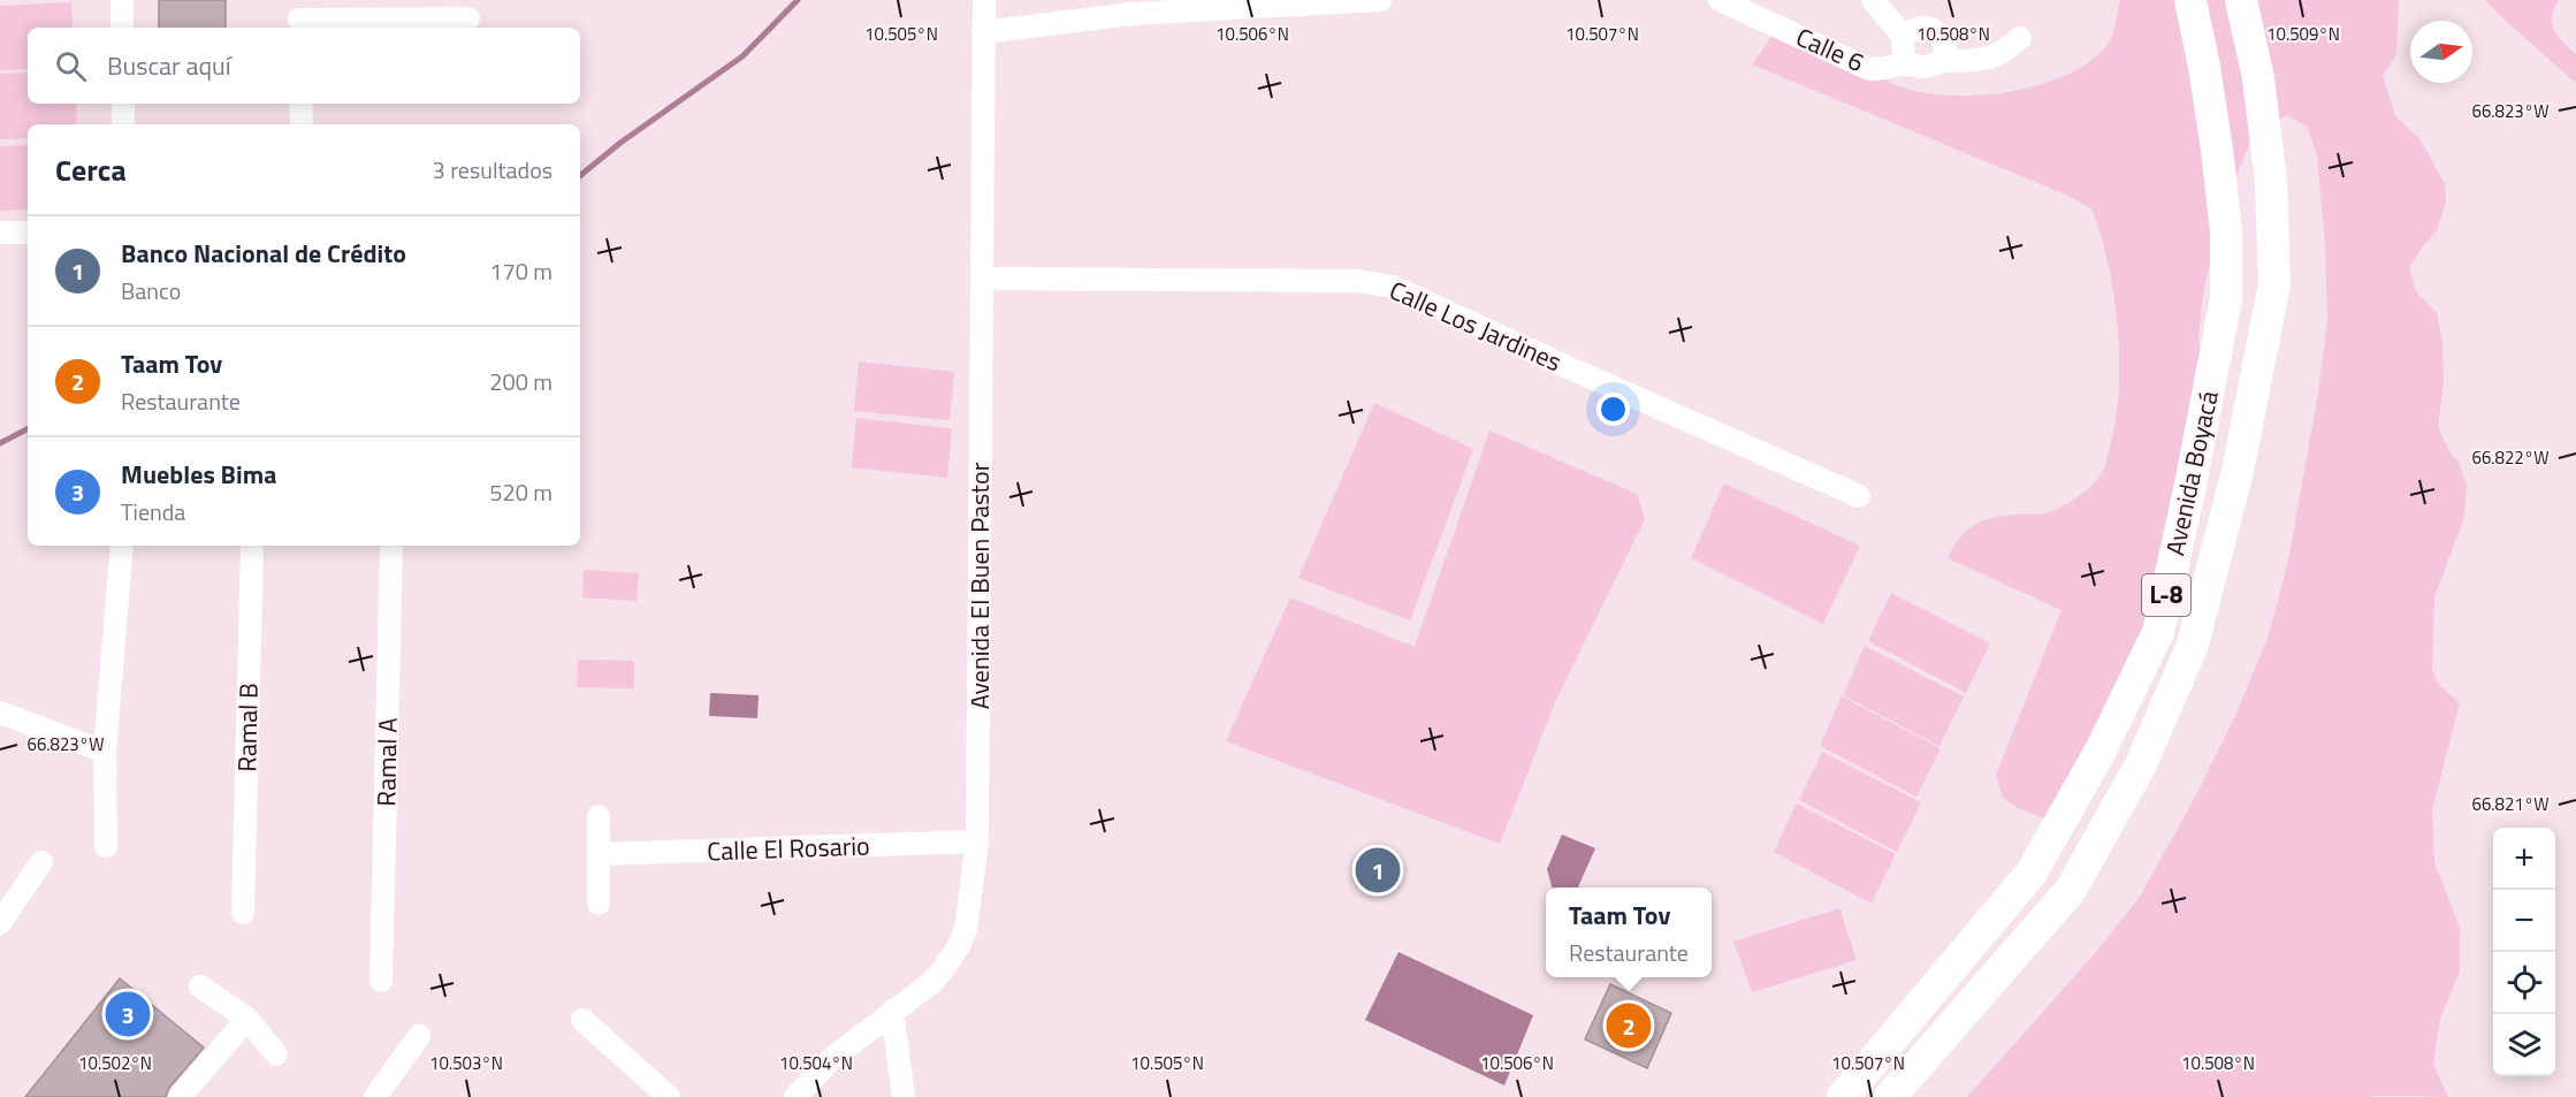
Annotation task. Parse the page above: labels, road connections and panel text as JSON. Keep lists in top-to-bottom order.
{
  "streets": {
    "highway": ["Avenida Boyacá", "L-8"],
    "street": [
      "Calle 6",
      "Calle Los Jardines",
      "Avenida El Buen Pastor",
      "Ramal B",
      "Ramal A",
      "Calle El Rosario"
    ]
  },
  "crossings": [
    ["Calle Los Jardines", "Avenida El Buen Pastor"],
    ["Avenida El Buen Pastor", "Calle El Rosario"]
  ],
  "north": "right",
  "page": {
    "search": "Buscar aquí",
    "heading": ["Cerca", "3 resultados"],
    "list": [
      {
        "mark": "1",
        "name": "Banco Nacional de Crédito",
        "note": "Banco",
        "value": "170 m"
      },
      {
        "mark": "2",
        "name": "Taam Tov",
        "note": "Restaurante",
        "value": "200 m"
      },
      {
        "mark": "3",
        "name": "Muebles Bima",
        "note": "Tienda",
        "value": "520 m"
      }
    ],
    "map_buttons": ["+", "−"],
    "pins": ["1", "3", "2"],
    "popup": ["Taam Tov", "Restaurante"]
  },
  "coordinates": [
    "10.505°N",
    "10.506°N",
    "10.507°N",
    "10.508°N",
    "10.509°N",
    "66.823°W",
    "66.822°W",
    "66.821°W",
    "10.502°N",
    "10.503°N",
    "10.504°N"
  ]
}
